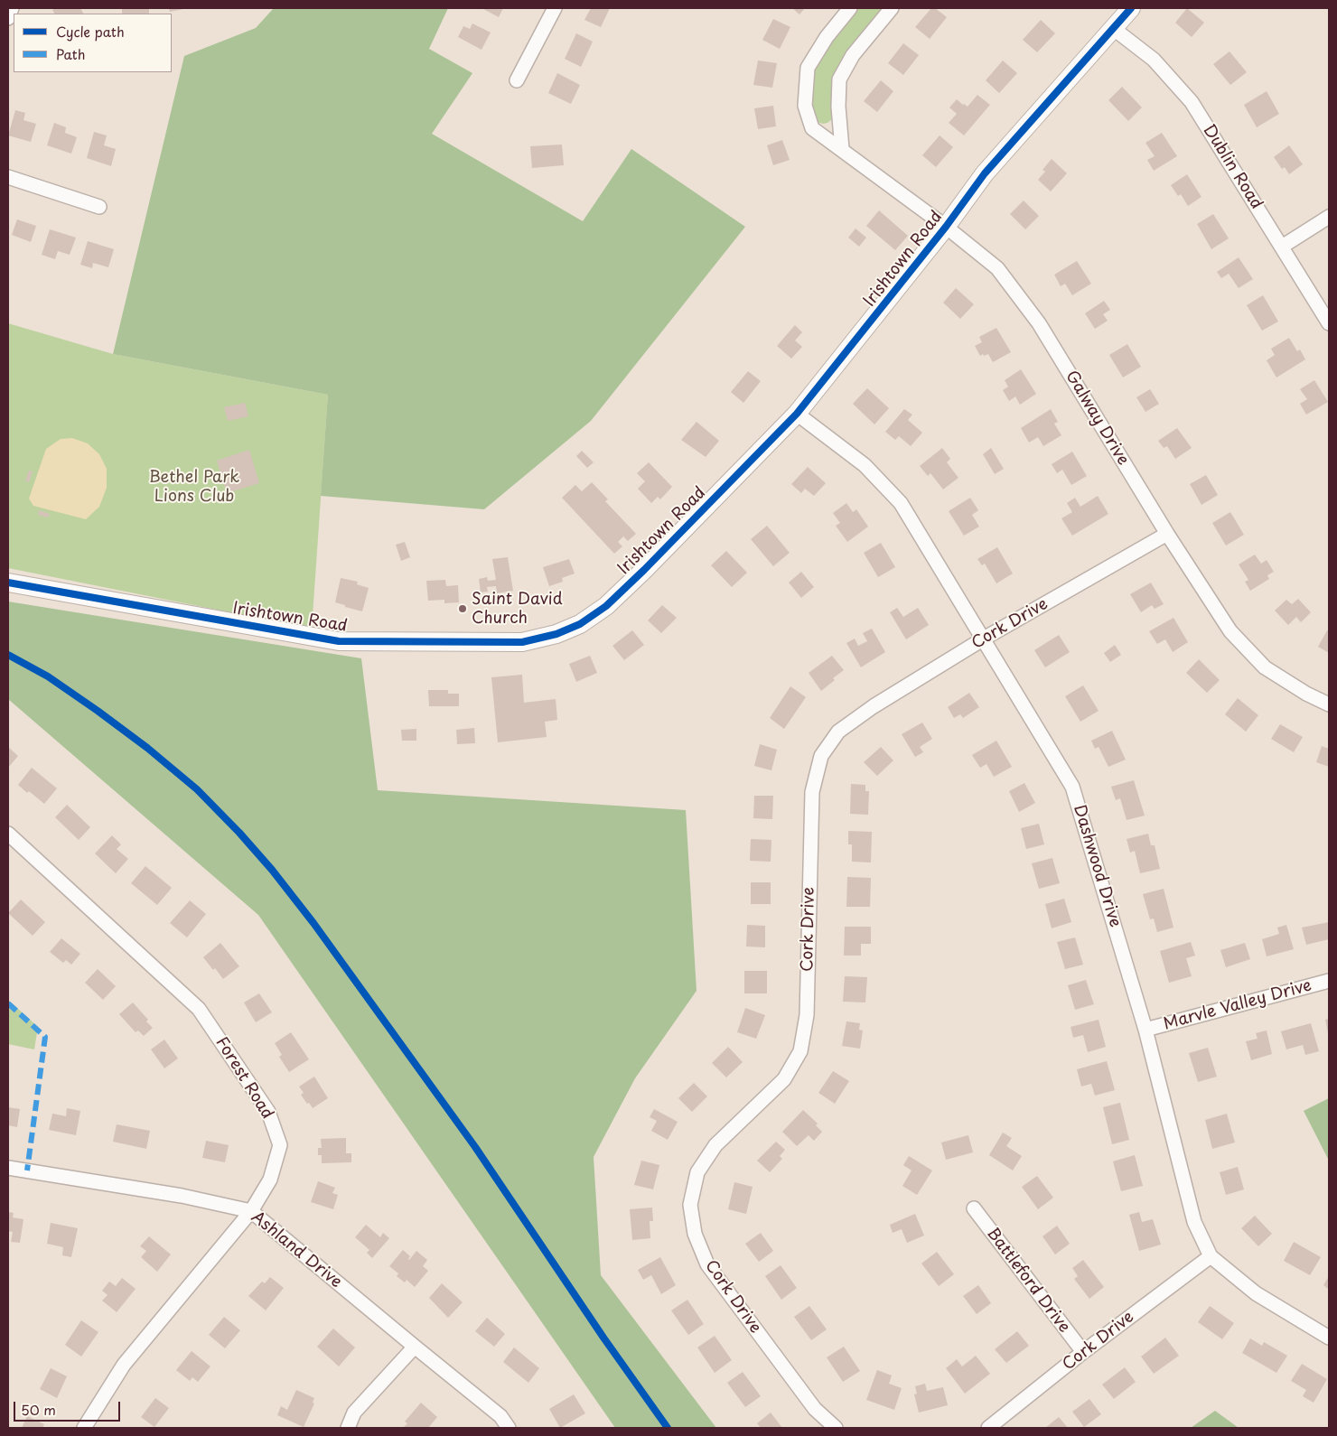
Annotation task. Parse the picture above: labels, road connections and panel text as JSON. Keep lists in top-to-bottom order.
{
  "streets": {
    "street": [
      "Dublin Road",
      "Irishtown Road",
      "Galway Drive",
      "Cork Drive",
      "Dashwood Drive",
      "Marvle Valley Drive",
      "Forest Road",
      "Ashland Drive",
      "Battleford Drive"
    ]
  },
  "crossings": [
    ["Dublin Road", "Irishtown Road"],
    ["Irishtown Road", "Galway Drive"],
    ["Irishtown Road", "Dashwood Drive"],
    ["Galway Drive", "Cork Drive"],
    ["Cork Drive", "Dashwood Drive"],
    ["Cork Drive", "Battleford Drive"],
    ["Dashwood Drive", "Marvle Valley Drive"],
    ["Forest Road", "Ashland Drive"]
  ],
  "parks": ["Bethel Park Lions Club"],
  "places": ["Saint David Church"],
  "legend": ["Cycle path", "Path"],
  "scale_bar": "50 m"
}
